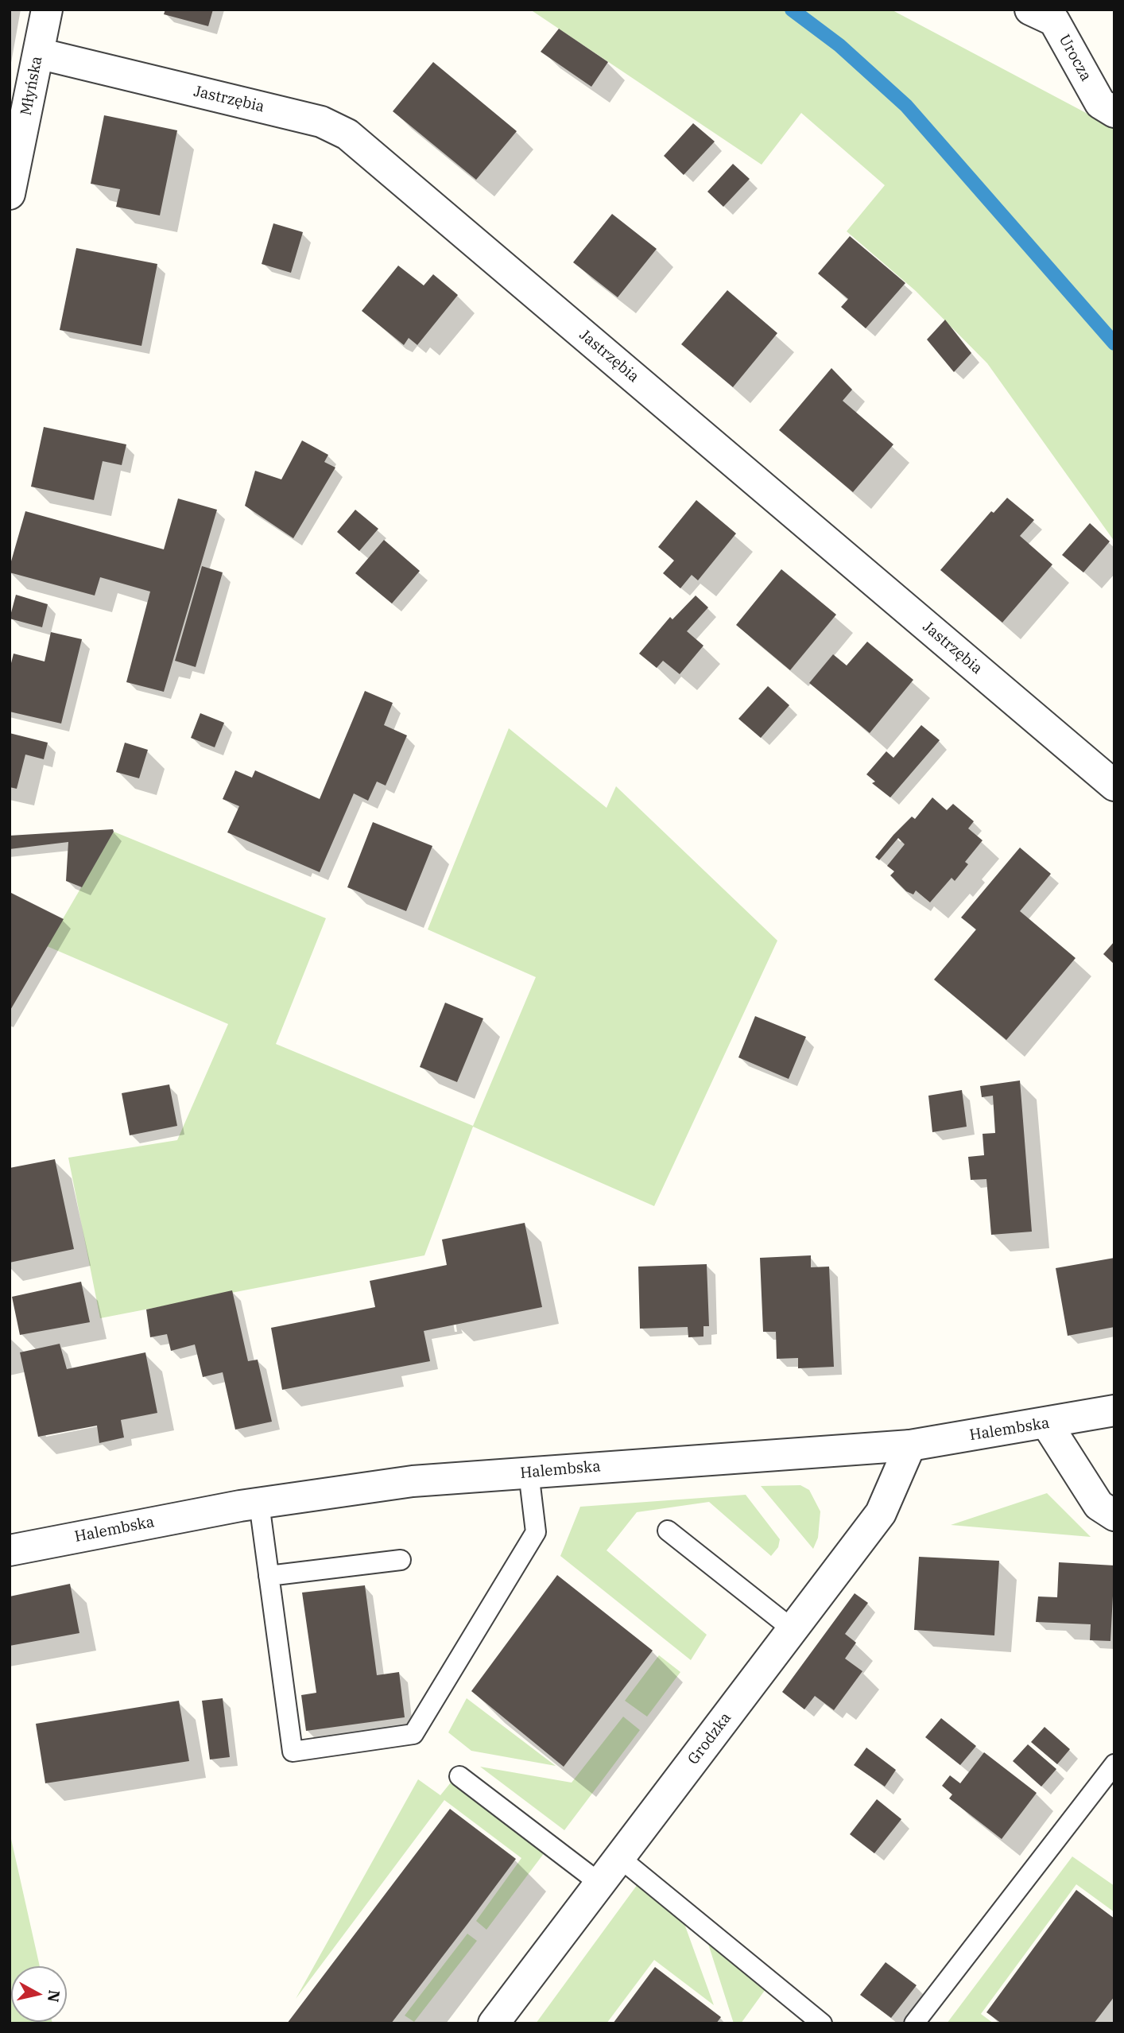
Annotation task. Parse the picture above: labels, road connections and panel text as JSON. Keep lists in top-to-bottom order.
{
  "streets": {
    "street": [
      "Urocza",
      "Młyńska",
      "Jastrzębia",
      "Halembska",
      "Grodzka"
    ]
  },
  "crossings": [
    ["Młyńska", "Jastrzębia"],
    ["Halembska", "Grodzka"]
  ],
  "north": "right"
}
